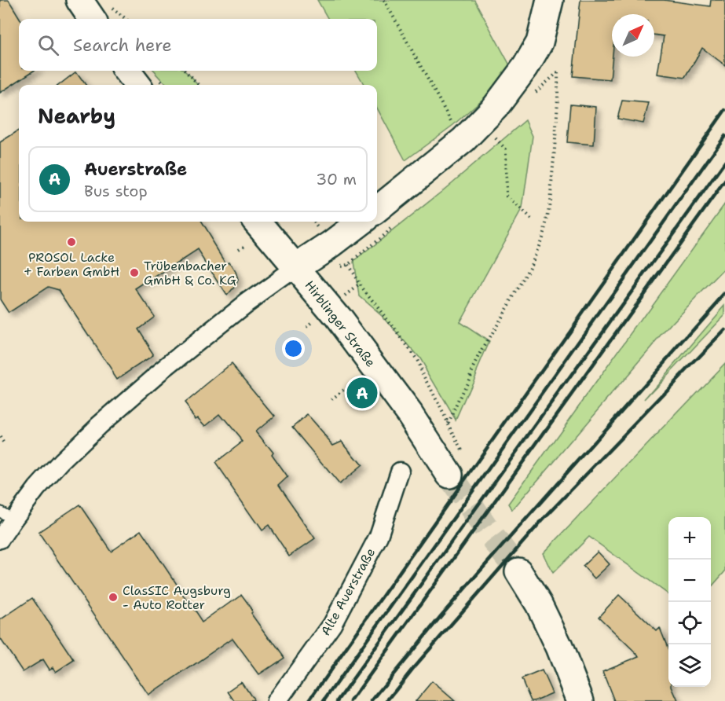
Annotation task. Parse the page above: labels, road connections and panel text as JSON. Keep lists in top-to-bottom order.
{
  "streets": {
    "main road": ["Hirblinger Straße"],
    "street": ["Alte Auerstraße"]
  },
  "places": ["PROSOL Lacke + Farben GmbH", "Trübenbacher GmbH & Co. KG", "ClasSIC Augsburg - Auto Rotter"],
  "north": "top right",
  "page": {
    "search": "Search here",
    "heading": "Nearby",
    "list": [
      {
        "mark": "A",
        "name": "Auerstraße",
        "note": "Bus stop",
        "value": "30 m"
      }
    ],
    "pins": "A",
    "map_buttons": ["+", "−"]
  }
}
